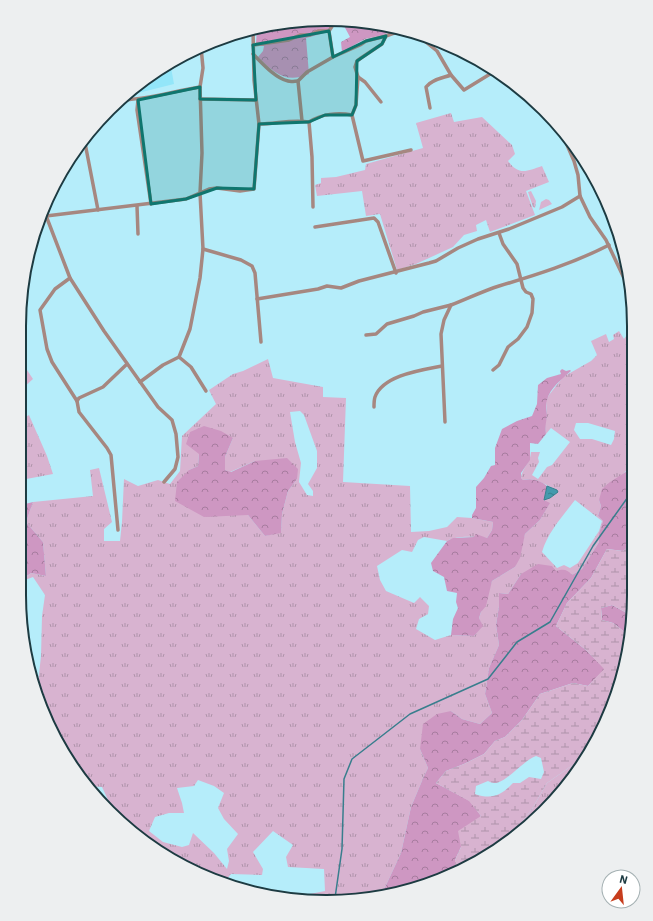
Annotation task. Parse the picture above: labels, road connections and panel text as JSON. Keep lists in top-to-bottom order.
{
  "north": "top"
}
